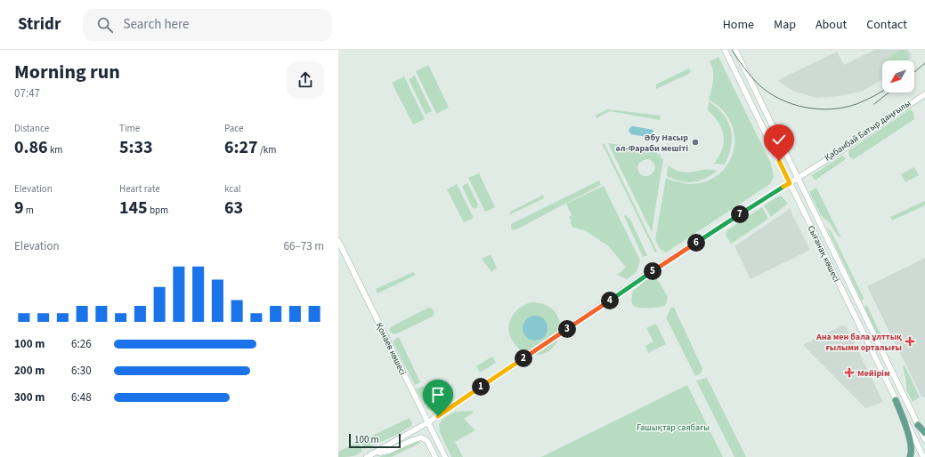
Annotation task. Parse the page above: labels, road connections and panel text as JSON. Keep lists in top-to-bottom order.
{
  "streets": {
    "main road": ["Қабанбай Батыр даңғылы", "Сығанақ көшесі", "Қонаев көшесі"]
  },
  "crossings": [
    ["Қабанбай Батыр даңғылы", "Сығанақ көшесі"],
    ["Қабанбай Батыр даңғылы", "Қонаев көшесі"]
  ],
  "parks": ["Ғашықтар саябағы"],
  "places": {
    "other": ["Әбу Насыр әл-Фараби мешіті"],
    "health": ["Ана мен бала ұлттық ғылыми орталығы", "Мейірім"]
  },
  "scale_bar": "100 m",
  "north": "bottom left",
  "page": {
    "header": "Stridr",
    "search": "Search here",
    "nav": [
      "Home",
      "Map",
      "About",
      "Contact"
    ],
    "heading": ["Morning run", "07:47"],
    "stats": [
      ["Distance", "0.86 km"],
      ["Time", "5:33"],
      ["Pace", "6:27 /km"],
      ["Elevation", "9 m"],
      ["Heart rate", "145 bpm"],
      ["kcal", "63"]
    ],
    "pins": [
      "7",
      "6",
      "5",
      "4",
      "3",
      "2",
      "1"
    ],
    "chart": ["Elevation", "66–73 m"],
    "list": [
      {
        "name": "100 m",
        "note": "6:26"
      },
      {
        "name": "200 m",
        "note": "6:30"
      },
      {
        "name": "300 m",
        "note": "6:48"
      }
    ],
    "scale": "100 m"
  }
}
